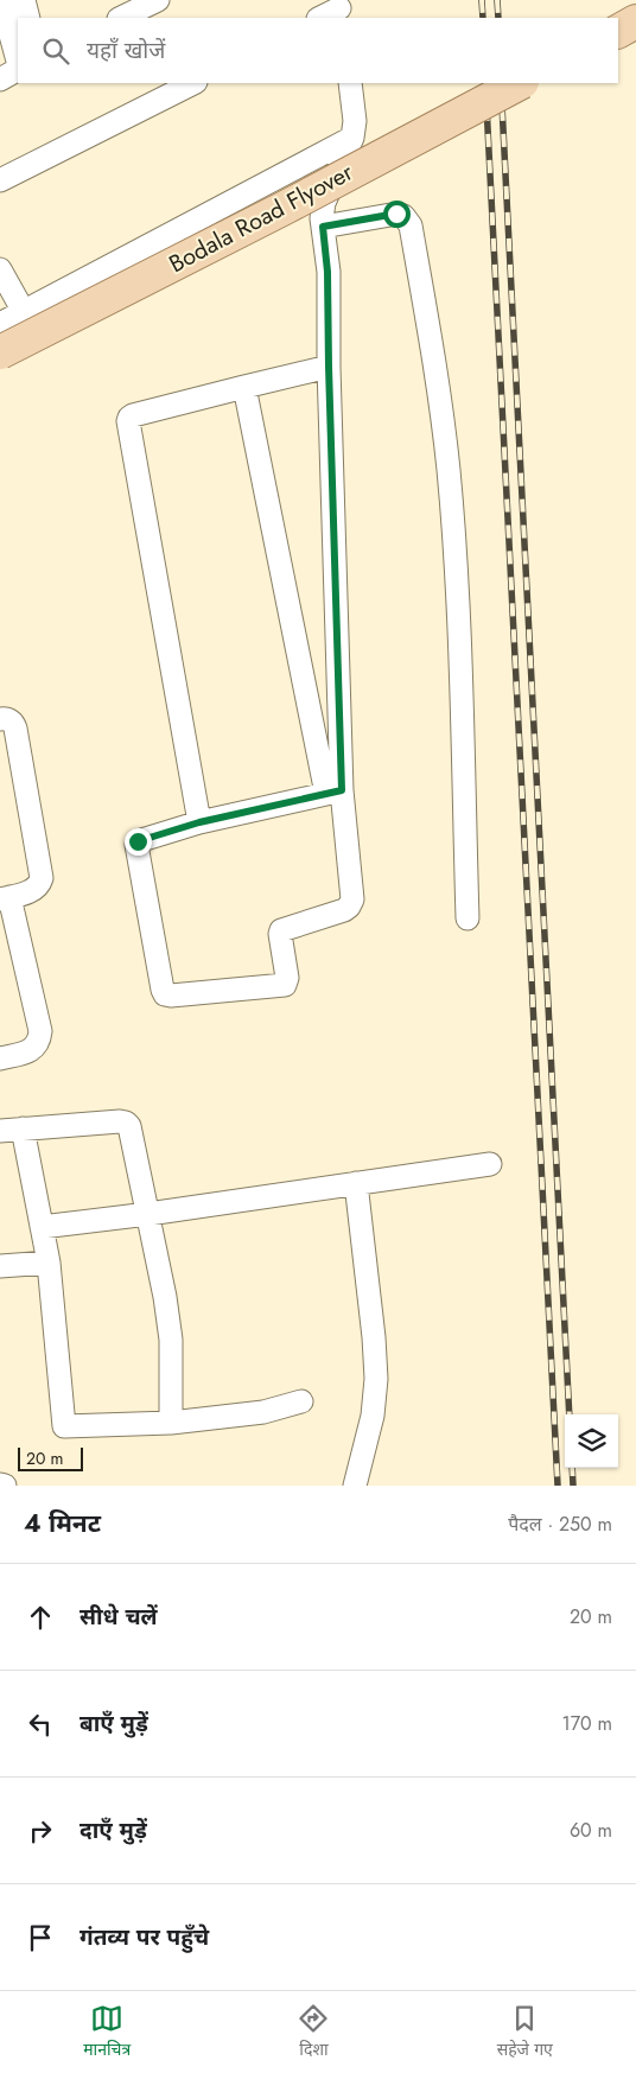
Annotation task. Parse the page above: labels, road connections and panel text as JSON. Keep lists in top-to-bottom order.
{
  "streets": {
    "main road": ["Bodala Road Flyover"]
  },
  "scale_bar": "20 m",
  "page": {
    "search": "यहाँ खोजें",
    "scale": "20 m",
    "heading": ["4 मिनट", "पैदल · 250 m"],
    "list": [
      ["सीधे चलें", "20 m"],
      ["बाएँ मुड़ें", "170 m"],
      ["दाएँ मुड़ें", "60 m"],
      "गंतव्य पर पहुँचे"
    ],
    "nav": ["मानचित्र", "दिशा", "सहेजे गए"]
  }
}
